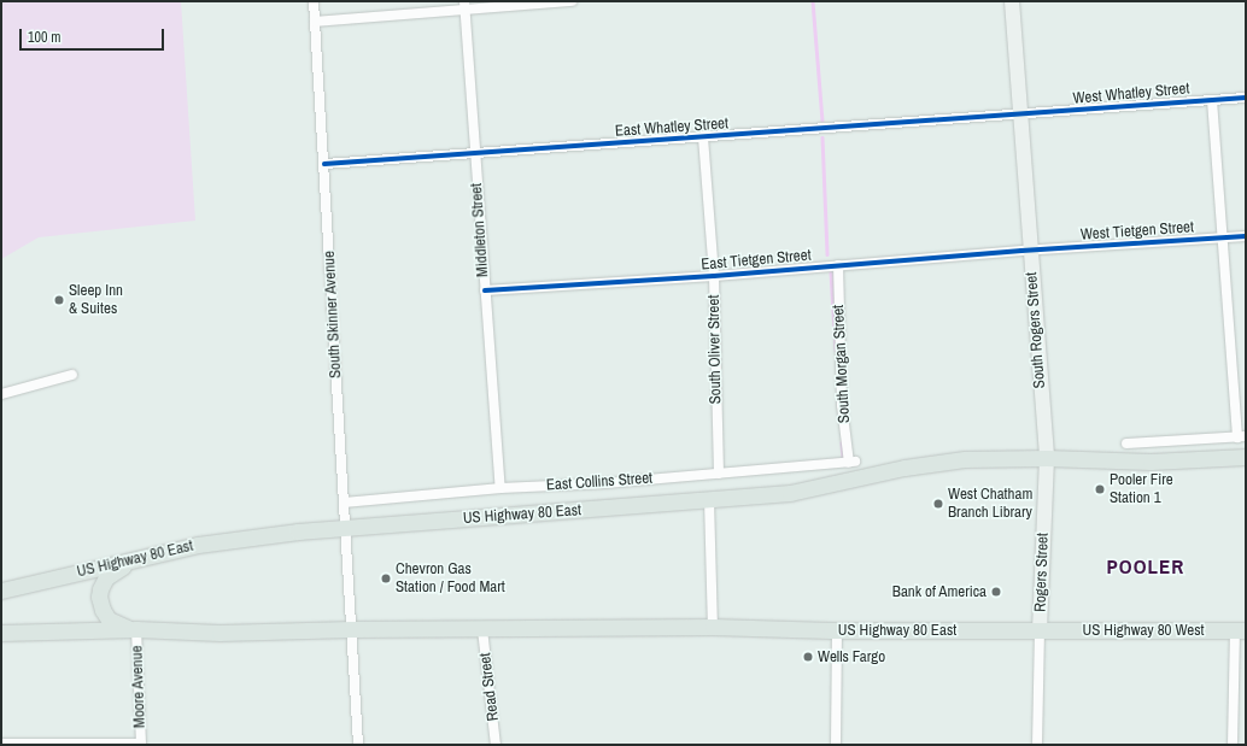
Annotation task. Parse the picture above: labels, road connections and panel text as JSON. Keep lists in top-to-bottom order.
{
  "streets": {
    "main road": ["US Highway 80 East", "US Highway 80 West"],
    "street": [
      "West Whatley Street",
      "East Whatley Street",
      "Middleton Street",
      "West Tietgen Street",
      "East Tietgen Street",
      "South Skinner Avenue",
      "South Rogers Street",
      "South Oliver Street",
      "South Morgan Street",
      "East Collins Street",
      "Rogers Street",
      "Moore Avenue",
      "Read Street"
    ]
  },
  "crossings": [
    ["West Whatley Street", "East Whatley Street"],
    ["West Whatley Street", "South Rogers Street"],
    ["East Whatley Street", "Middleton Street"],
    ["East Whatley Street", "South Skinner Avenue"],
    ["East Whatley Street", "South Rogers Street"],
    ["East Whatley Street", "South Oliver Street"],
    ["Middleton Street", "East Tietgen Street"],
    ["Middleton Street", "East Collins Street"],
    ["West Tietgen Street", "East Tietgen Street"],
    ["West Tietgen Street", "South Rogers Street"],
    ["East Tietgen Street", "South Rogers Street"],
    ["East Tietgen Street", "South Oliver Street"],
    ["East Tietgen Street", "South Morgan Street"],
    ["South Skinner Avenue", "East Collins Street"],
    ["South Skinner Avenue", "US Highway 80 East"],
    ["South Rogers Street", "US Highway 80 East"],
    ["South Rogers Street", "Rogers Street"],
    ["South Oliver Street", "East Collins Street"],
    ["South Morgan Street", "East Collins Street"],
    ["US Highway 80 East", "Rogers Street"],
    ["US Highway 80 East", "US Highway 80 West"],
    ["US Highway 80 East", "Moore Avenue"],
    ["US Highway 80 East", "Read Street"],
    ["Rogers Street", "US Highway 80 West"]
  ],
  "districts": ["POOLER"],
  "places": [
    "Sleep Inn & Suites",
    "Pooler Fire Station 1",
    "West Chatham Branch Library",
    "Chevron Gas Station / Food Mart",
    "Bank of America",
    "Wells Fargo"
  ],
  "scale_bar": "100 m"
}
